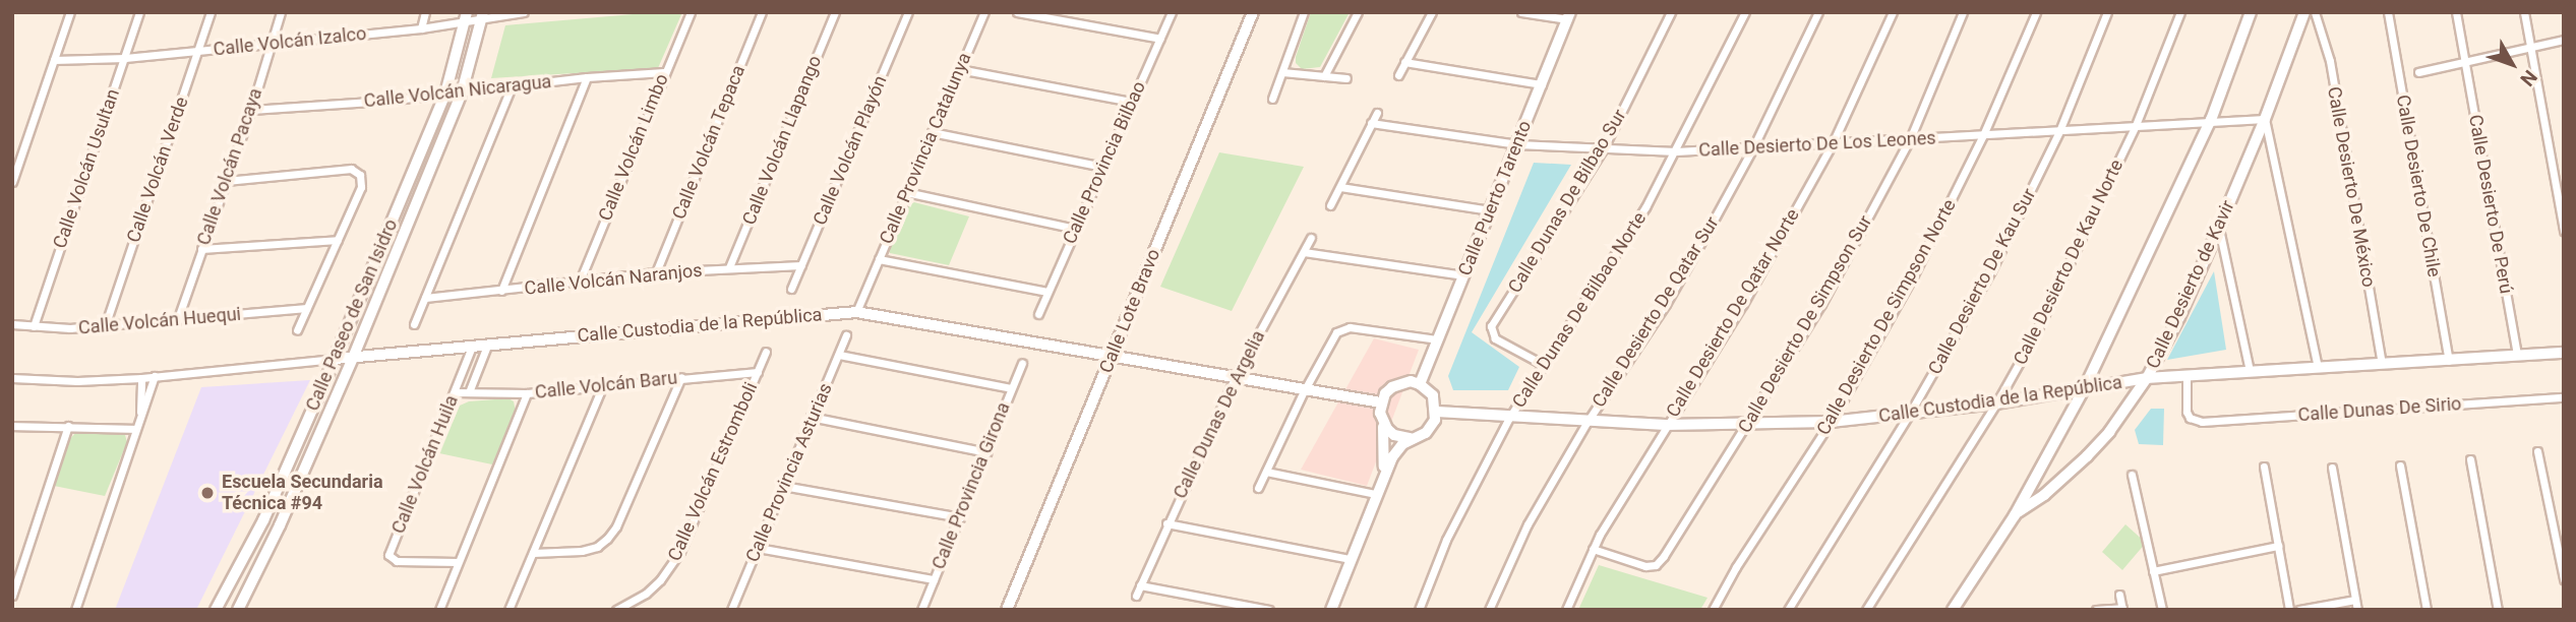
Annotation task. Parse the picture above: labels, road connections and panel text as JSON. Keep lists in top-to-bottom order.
{
  "streets": {
    "main road": ["Calle Puerto Tarento", "Calle Paseo de San Isidro", "Calle Custodia de la República"],
    "street": [
      "Calle Volcán Izalco",
      "Calle Volcán Nicaragua",
      "Calle Volcán Llapango",
      "Calle Volcán Tepaca",
      "Calle Desierto De Los Leones",
      "Calle Volcán Limbo",
      "Calle Provincia Catalunya",
      "Calle Volcán Playón",
      "Calle Provincia Bilbao",
      "Calle Volcán Pacaya",
      "Calle Volcán Usultan",
      "Calle Volcán Verde",
      "Calle Desierto De Chile",
      "Calle Desierto De México",
      "Calle Dunas De Bilbao Sur",
      "Calle Desierto De Perú",
      "Calle Desierto De Kau Norte",
      "Calle Volcán Naranjos",
      "Calle Desierto De Kau Sur",
      "Calle Desierto de Kavir",
      "Calle Dunas De Bilbao Norte",
      "Calle Lote Bravo",
      "Calle Desierto De Qatar Sur",
      "Calle Desierto De Qatar Norte",
      "Calle Desierto De Simpson Norte",
      "Calle Volcán Huequi",
      "Calle Desierto De Simpson Sur",
      "Calle Volcán Baru",
      "Calle Dunas De Sirio",
      "Calle Dunas De Argelia",
      "Calle Volcán Huila",
      "Calle Volcán Estromboli",
      "Calle Provincia Asturias",
      "Calle Provincia Girona"
    ]
  },
  "crossings": [
    ["Calle Volcán Izalco", "Calle Volcán Pacaya"],
    ["Calle Volcán Izalco", "Calle Volcán Usultan"],
    ["Calle Volcán Izalco", "Calle Volcán Verde"],
    ["Calle Volcán Izalco", "Calle Paseo de San Isidro"],
    ["Calle Volcán Nicaragua", "Calle Volcán Limbo"],
    ["Calle Volcán Nicaragua", "Calle Volcán Pacaya"],
    ["Calle Volcán Nicaragua", "Calle Paseo de San Isidro"],
    ["Calle Volcán Llapango", "Calle Volcán Naranjos"],
    ["Calle Volcán Tepaca", "Calle Volcán Naranjos"],
    ["Calle Desierto De Los Leones", "Calle Puerto Tarento"],
    ["Calle Desierto De Los Leones", "Calle Dunas De Bilbao Sur"],
    ["Calle Desierto De Los Leones", "Calle Desierto De Kau Norte"],
    ["Calle Desierto De Los Leones", "Calle Desierto De Kau Sur"],
    ["Calle Desierto De Los Leones", "Calle Desierto de Kavir"],
    ["Calle Desierto De Los Leones", "Calle Dunas De Bilbao Norte"],
    ["Calle Desierto De Los Leones", "Calle Desierto De Qatar Sur"],
    ["Calle Desierto De Los Leones", "Calle Desierto De Qatar Norte"],
    ["Calle Desierto De Los Leones", "Calle Desierto De Simpson Norte"],
    ["Calle Desierto De Los Leones", "Calle Desierto De Simpson Sur"],
    ["Calle Volcán Limbo", "Calle Volcán Naranjos"],
    ["Calle Provincia Catalunya", "Calle Custodia de la República"],
    ["Calle Volcán Playón", "Calle Volcán Naranjos"],
    ["Calle Volcán Pacaya", "Calle Volcán Huequi"],
    ["Calle Volcán Usultan", "Calle Volcán Huequi"],
    ["Calle Volcán Verde", "Calle Volcán Huequi"],
    ["Calle Desierto De Chile", "Calle Custodia de la República"],
    ["Calle Desierto De México", "Calle Custodia de la República"],
    ["Calle Puerto Tarento", "Calle Custodia de la República"],
    ["Calle Dunas De Bilbao Sur", "Calle Dunas De Bilbao Norte"],
    ["Calle Desierto De Perú", "Calle Custodia de la República"],
    ["Calle Desierto De Kau Norte", "Calle Custodia de la República"],
    ["Calle Desierto De Kau Sur", "Calle Custodia de la República"],
    ["Calle Desierto de Kavir", "Calle Custodia de la República"],
    ["Calle Dunas De Bilbao Norte", "Calle Custodia de la República"],
    ["Calle Lote Bravo", "Calle Custodia de la República"],
    ["Calle Desierto De Qatar Sur", "Calle Custodia de la República"],
    ["Calle Desierto De Qatar Norte", "Calle Desierto De Simpson Sur"],
    ["Calle Desierto De Qatar Norte", "Calle Custodia de la República"],
    ["Calle Paseo de San Isidro", "Calle Custodia de la República"],
    ["Calle Desierto De Simpson Norte", "Calle Custodia de la República"],
    ["Calle Desierto De Simpson Sur", "Calle Custodia de la República"],
    ["Calle Custodia de la República", "Calle Dunas De Sirio"],
    ["Calle Custodia de la República", "Calle Dunas De Argelia"],
    ["Calle Custodia de la República", "Calle Volcán Huila"],
    ["Calle Volcán Baru", "Calle Volcán Huila"],
    ["Calle Volcán Baru", "Calle Volcán Estromboli"]
  ],
  "places": ["Escuela Secundaria Técnica #94"],
  "north": "bottom right"
}
